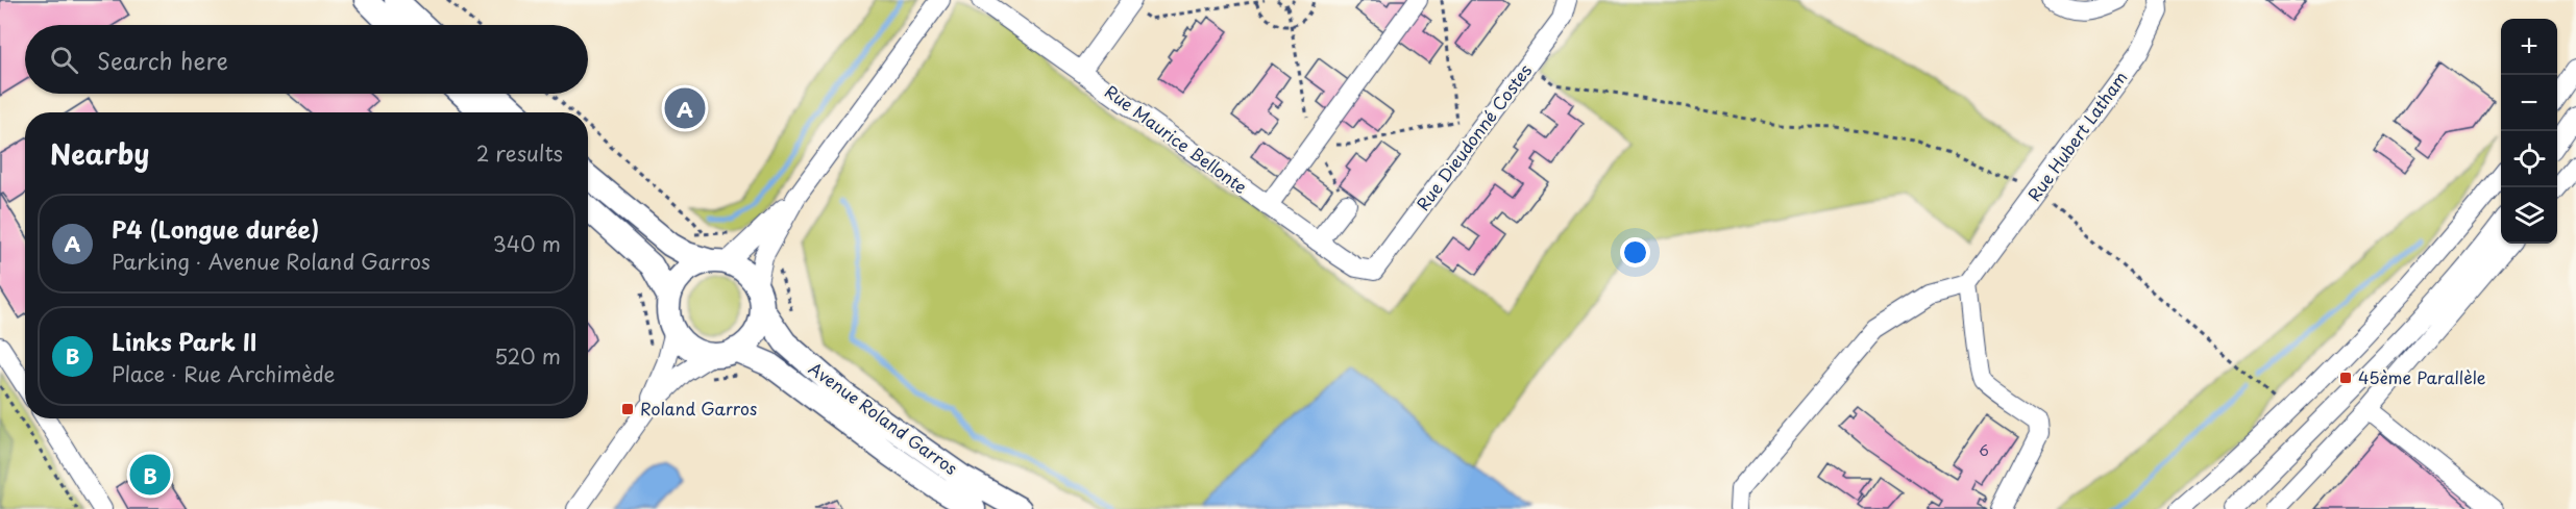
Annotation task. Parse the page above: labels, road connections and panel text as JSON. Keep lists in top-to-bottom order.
{
  "streets": {
    "main road": ["Avenue Roland Garros"],
    "street": ["Rue Hubert Latham", "Rue Dieudonné Costes", "Rue Maurice Bellonte"]
  },
  "crossings": [
    ["Rue Dieudonné Costes", "Rue Maurice Bellonte"]
  ],
  "places": {
    "transit": ["45ème Parallèle", "Roland Garros"]
  },
  "house_numbers": ["6"],
  "page": {
    "map_buttons": ["+", "−"],
    "search": "Search here",
    "pins": ["A", "B"],
    "heading": ["Nearby", "2 results"],
    "list": [
      {
        "mark": "A",
        "name": "P4 (Longue durée)",
        "note": "Parking · Avenue Roland Garros",
        "value": "340 m"
      },
      {
        "mark": "B",
        "name": "Links Park II",
        "note": "Place · Rue Archimède",
        "value": "520 m"
      }
    ]
  }
}
